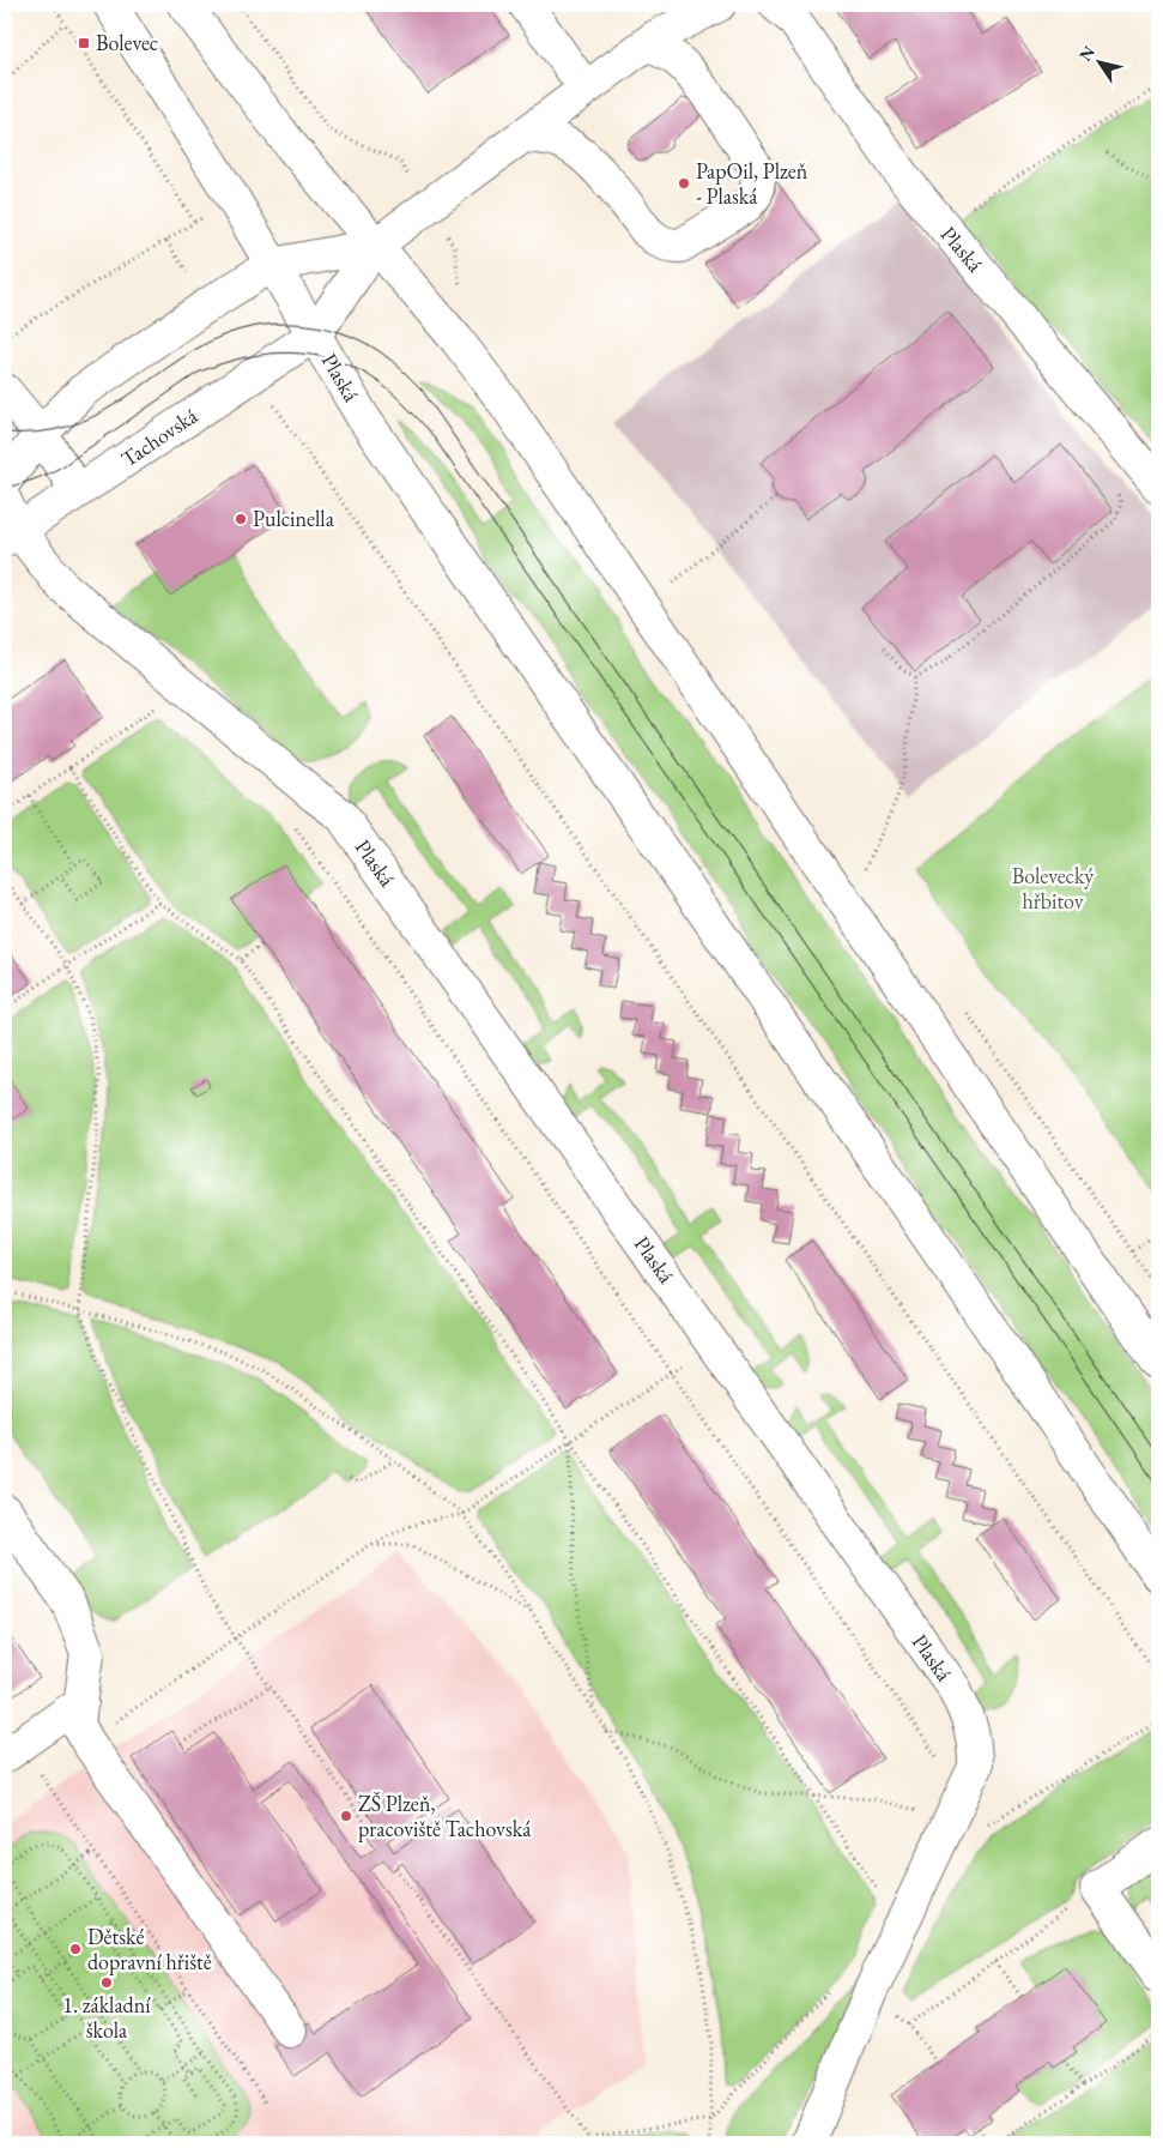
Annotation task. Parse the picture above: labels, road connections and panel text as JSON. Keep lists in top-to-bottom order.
{
  "streets": {
    "main road": ["Plaská", "Tachovská"]
  },
  "crossings": [
    ["Plaská", "Tachovská"]
  ],
  "parks": ["Bolevecký hřbitov"],
  "places": {
    "transit": ["Bolevec"],
    "other": [
      "PapOil, Plzeň - Plaská",
      "Pulcinella",
      "ZŠ Plzeň, pracoviště Tachovská",
      "Dětské dopravní hřiště",
      "1. základní škola"
    ]
  },
  "north": "top left"
}
